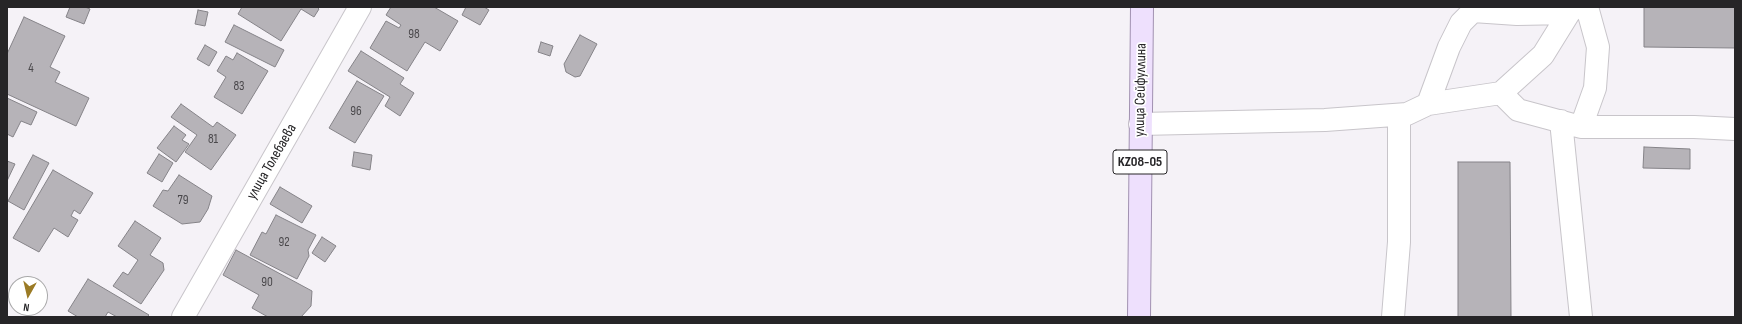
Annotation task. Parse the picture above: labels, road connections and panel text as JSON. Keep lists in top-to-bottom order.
{
  "streets": {
    "main road": ["улица Сейфуллина", "KZ08-05"],
    "street": ["улица Толебаева"]
  },
  "house_numbers": [
    "98",
    "4",
    "83",
    "96",
    "81",
    "79",
    "92",
    "90"
  ],
  "north": "bottom"
}
